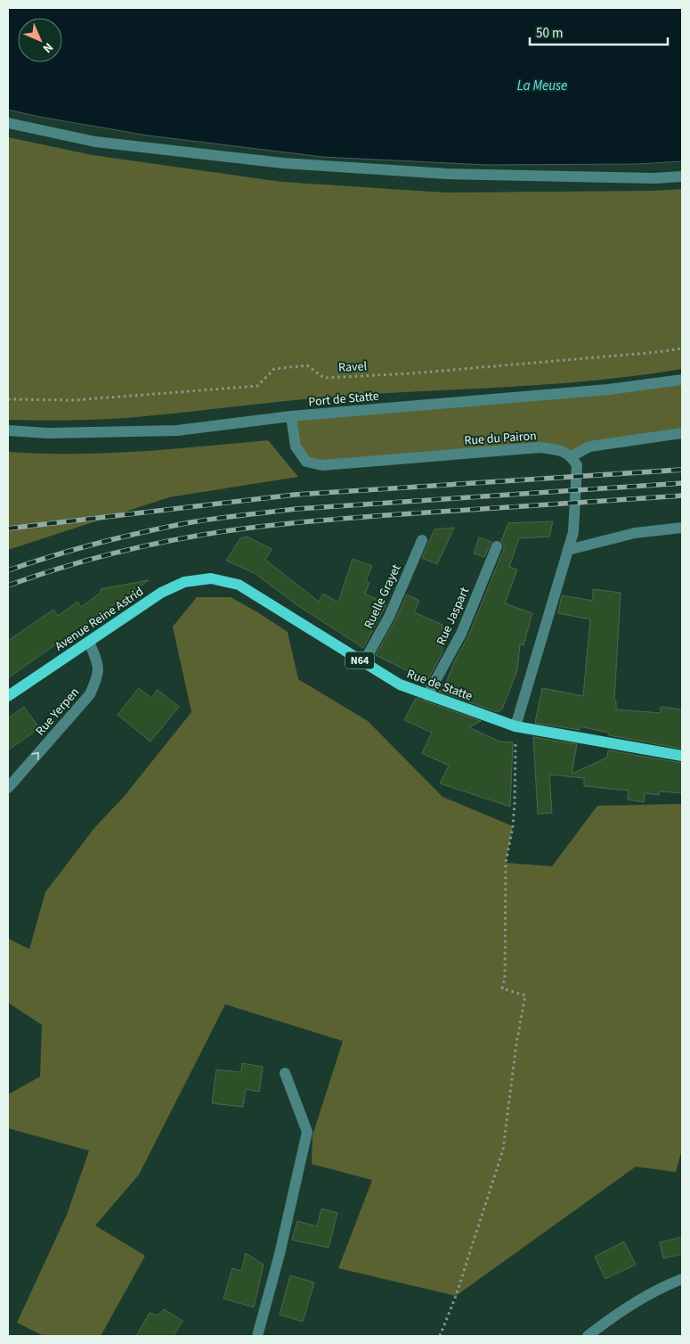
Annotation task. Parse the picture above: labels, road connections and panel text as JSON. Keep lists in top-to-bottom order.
{
  "streets": {
    "main road": ["Avenue Reine Astrid", "N64", "Rue de Statte"],
    "street": [
      "Port de Statte",
      "Rue du Pairon",
      "Ruelle Grayet",
      "Rue Jaspart",
      "Rue Yerpen"
    ],
    "path": ["Ravel"]
  },
  "crossings": [
    ["Port de Statte", "Rue du Pairon"],
    ["Ruelle Grayet", "Rue de Statte"],
    ["Rue Jaspart", "Rue de Statte"],
    ["Avenue Reine Astrid", "Rue de Statte"],
    ["Avenue Reine Astrid", "Rue Yerpen"]
  ],
  "one_way": ["Rue Yerpen"],
  "water": ["La Meuse"],
  "scale_bar": "50 m",
  "north": "bottom right"
}
